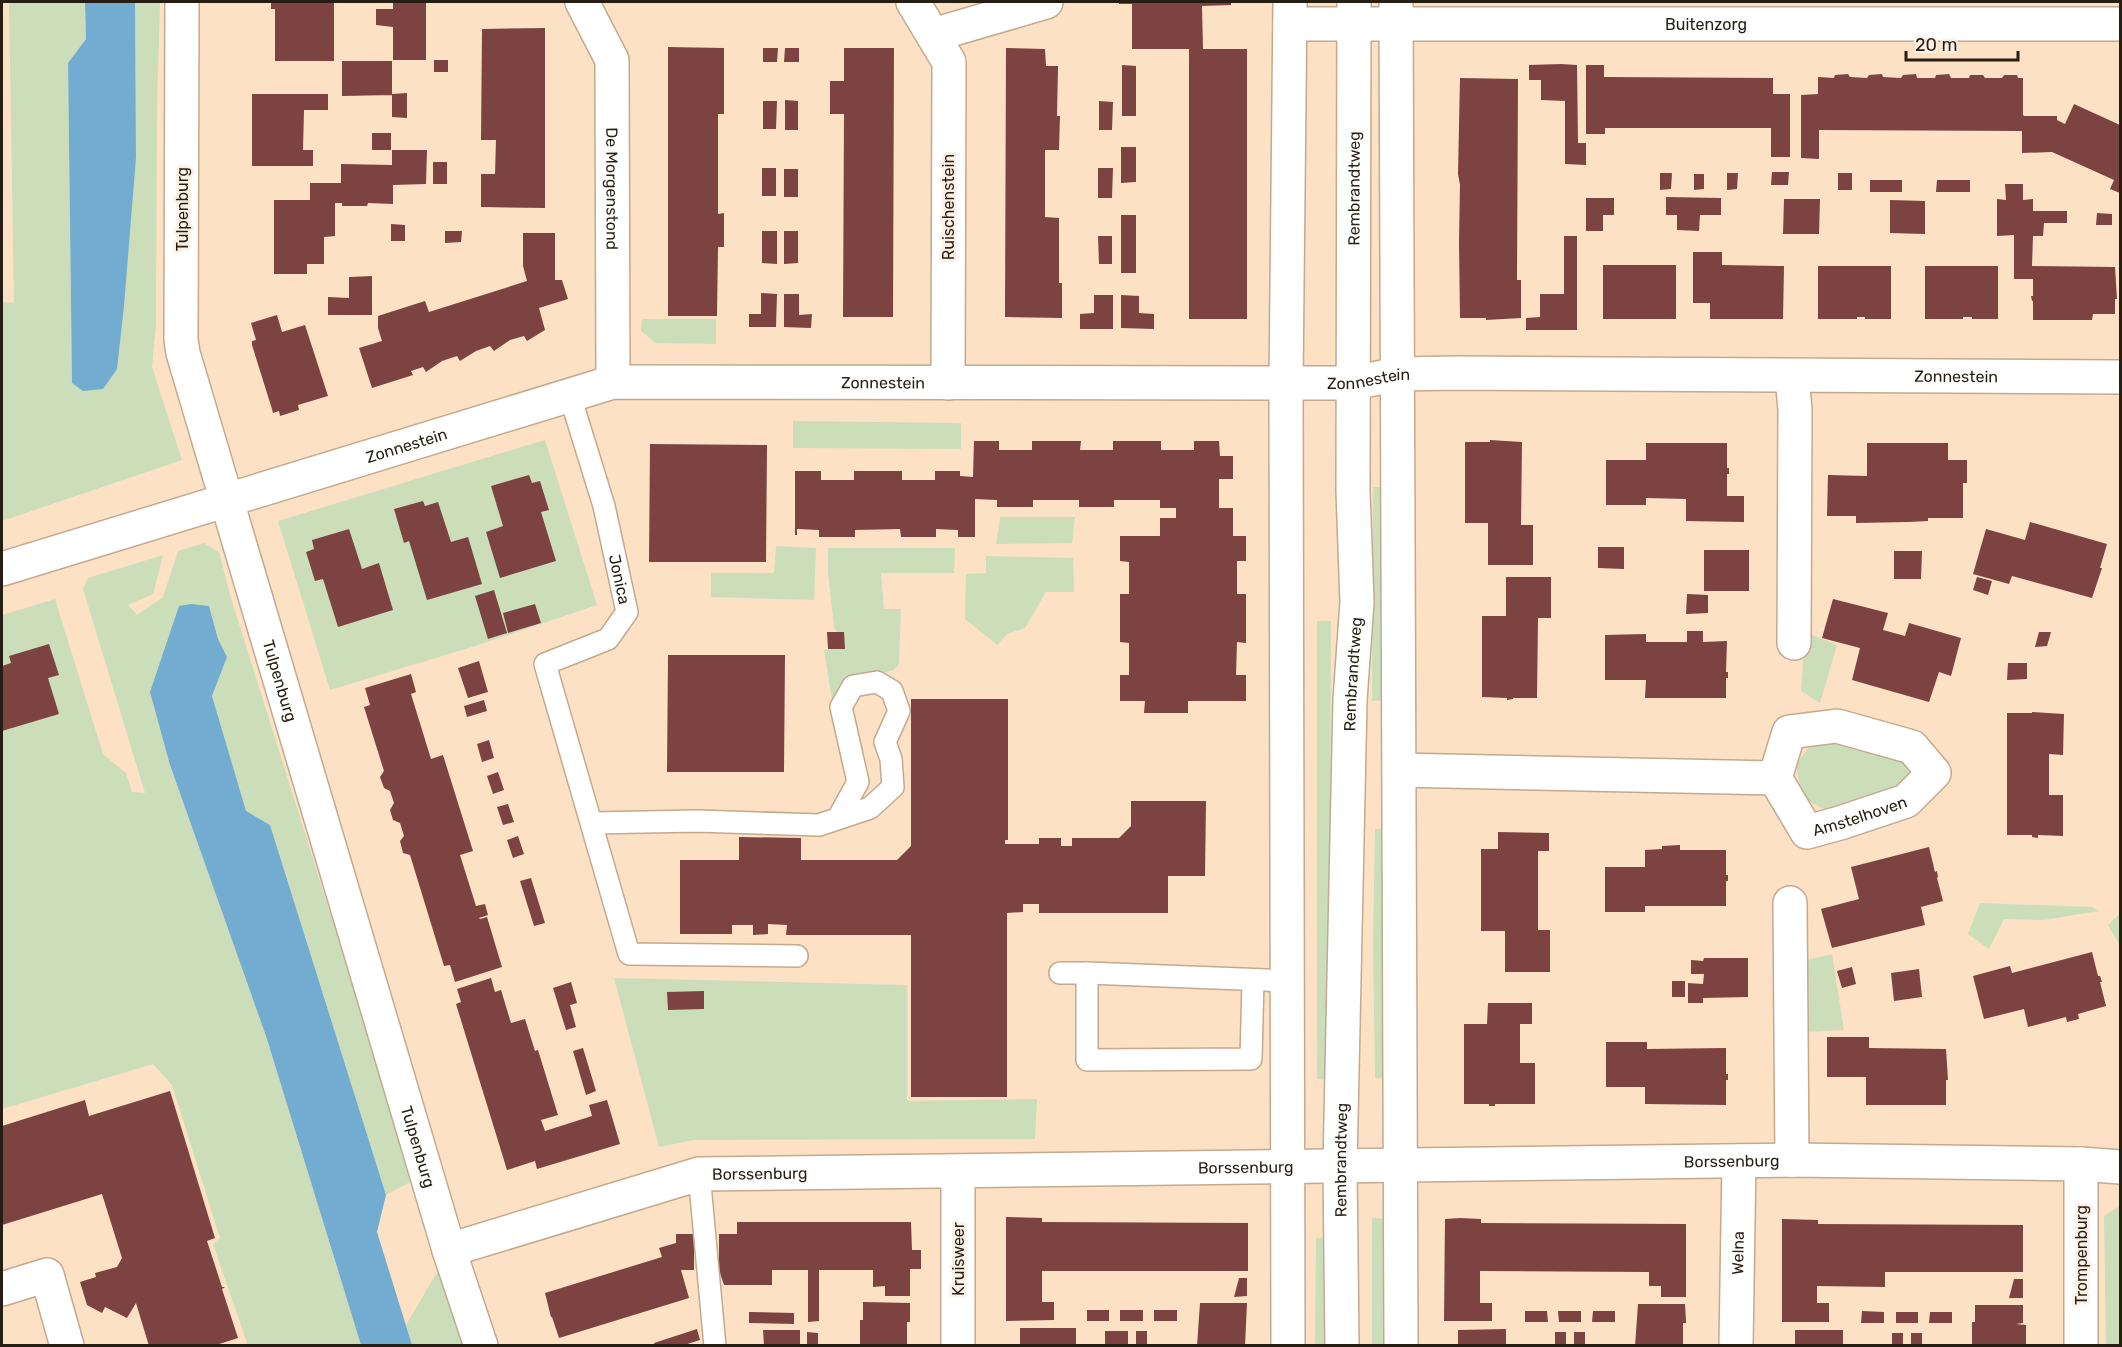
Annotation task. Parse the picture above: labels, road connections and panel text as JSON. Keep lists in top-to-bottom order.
{
  "streets": {
    "street": [
      "Buitenzorg",
      "De Morgenstond",
      "Rembrandtweg",
      "Ruischenstein",
      "Tulpenburg",
      "Zonnestein",
      "Borssenburg",
      "Welna",
      "Trompenburg",
      "Kruisweer"
    ],
    "lane": ["Jonica"]
  },
  "crossings": [
    ["Buitenzorg", "Rembrandtweg"],
    ["De Morgenstond", "Zonnestein"],
    ["Rembrandtweg", "Zonnestein"],
    ["Rembrandtweg", "Borssenburg"],
    ["Ruischenstein", "Zonnestein"],
    ["Tulpenburg", "Zonnestein"],
    ["Tulpenburg", "Borssenburg"],
    ["Zonnestein", "Jonica"],
    ["Borssenburg", "Welna"],
    ["Borssenburg", "Trompenburg"],
    ["Borssenburg", "Kruisweer"]
  ],
  "scale_bar": "20 m"
}
